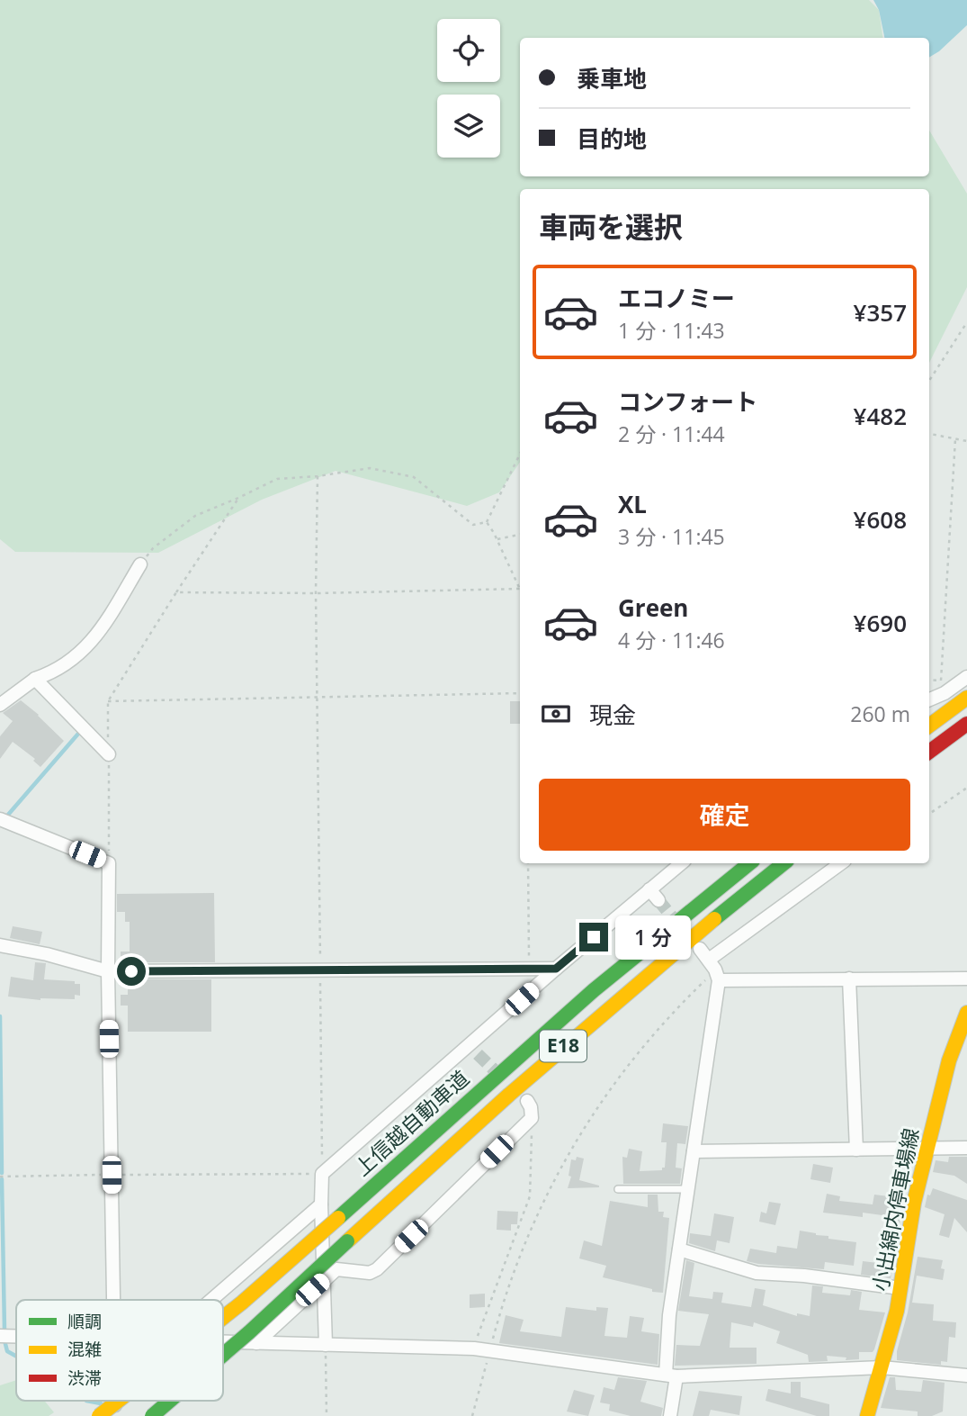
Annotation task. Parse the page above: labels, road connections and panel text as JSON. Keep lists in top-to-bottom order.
{
  "streets": {
    "main road": ["E18", "上信越自動車道", "小出綿内停車場線"]
  },
  "legend": ["順調", "混雑", "渋滞"],
  "page": {
    "banner": ["乗車地", "目的地"],
    "heading": "車両を選択",
    "list": [
      {
        "name": "エコノミー",
        "note": "1 分 · 11:43",
        "value": "¥357"
      },
      {
        "name": "コンフォート",
        "note": "2 分 · 11:44",
        "value": "¥482"
      },
      {
        "name": "XL",
        "note": "3 分 · 11:45",
        "value": "¥608"
      },
      {
        "name": "Green",
        "note": "4 分 · 11:46",
        "value": "¥690"
      }
    ],
    "pay": ["現金", "260 m"],
    "buttons": "確定",
    "bubble": "1 分"
  }
}
